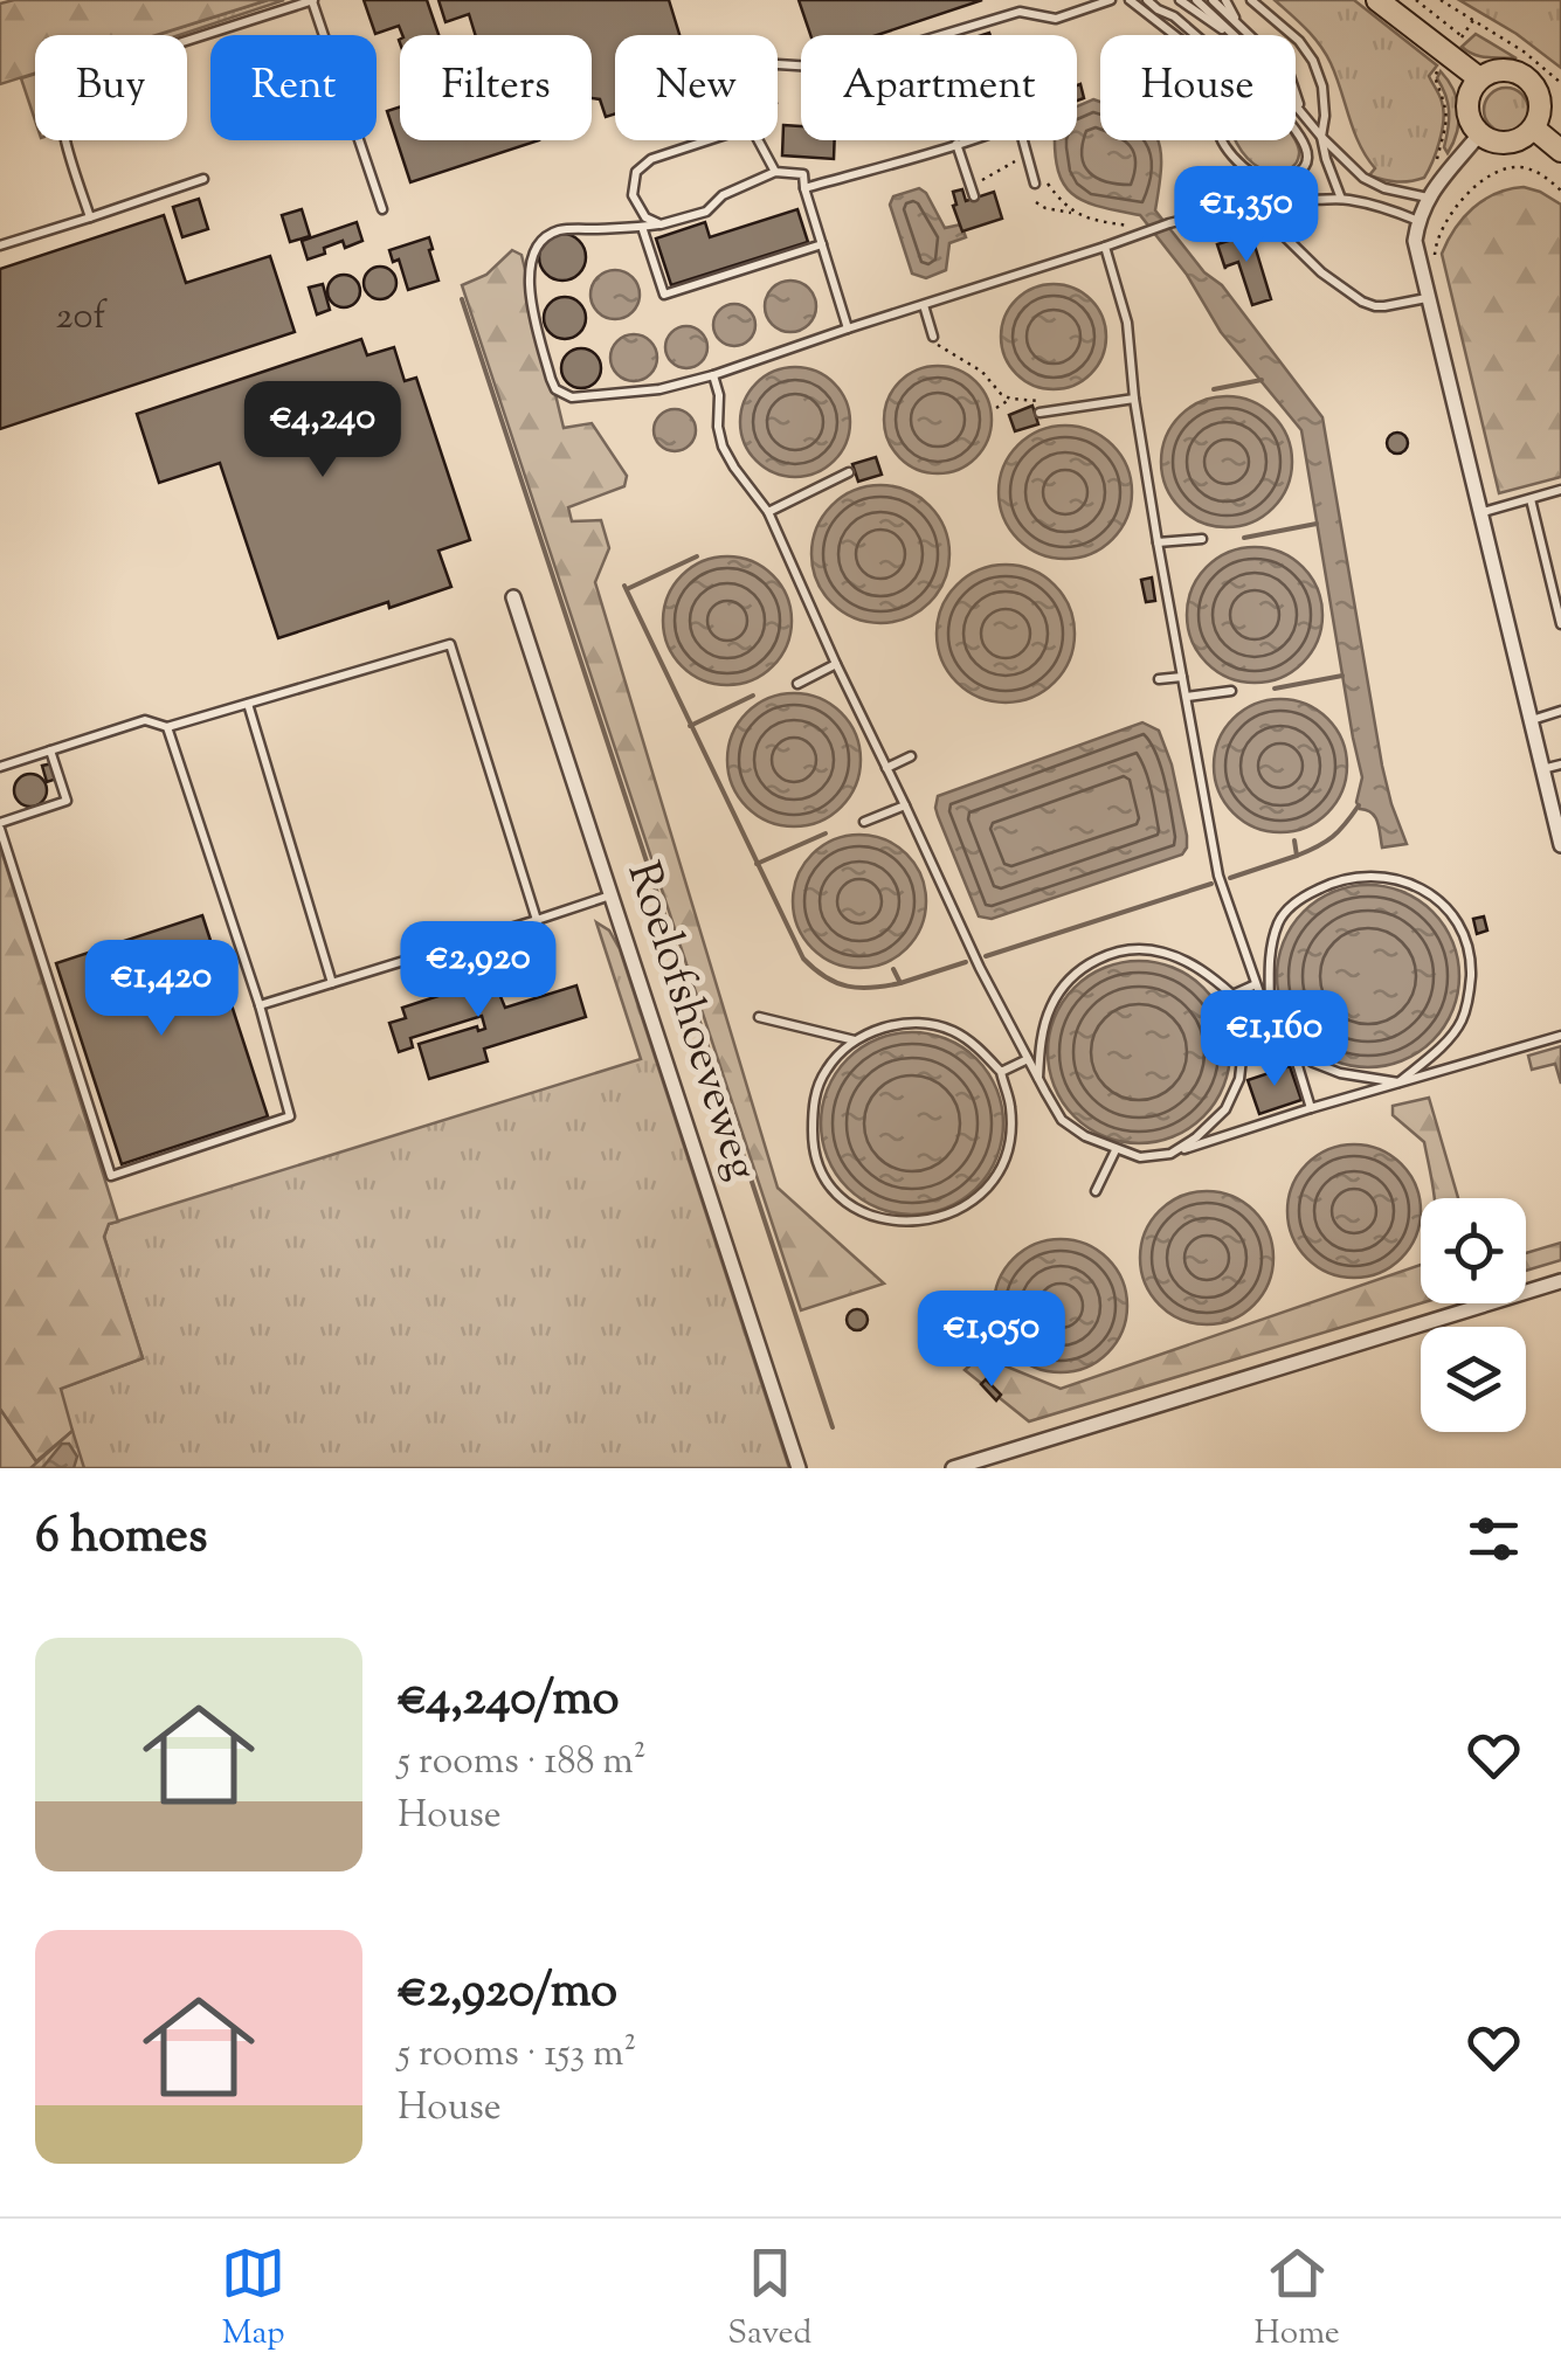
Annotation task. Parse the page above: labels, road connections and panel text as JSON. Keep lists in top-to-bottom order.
{
  "streets": {
    "street": ["Roelofshoeveweg"]
  },
  "house_numbers": ["20f"],
  "page": {
    "chip": [
      "Buy",
      "Rent",
      "Filters",
      "New",
      "Apartment",
      "House"
    ],
    "price": [
      "€1,350",
      "€4,240",
      "€2,920",
      "€1,420",
      "€1,160",
      "€1,050"
    ],
    "heading": "6 homes",
    "list": [
      {
        "name": "€4,240/mo",
        "note": "5 rooms · 188 m² · House"
      },
      {
        "name": "€2,920/mo",
        "note": "5 rooms · 153 m² · House"
      }
    ],
    "tabs": ["Map", "Saved", "Home"]
  }
}
